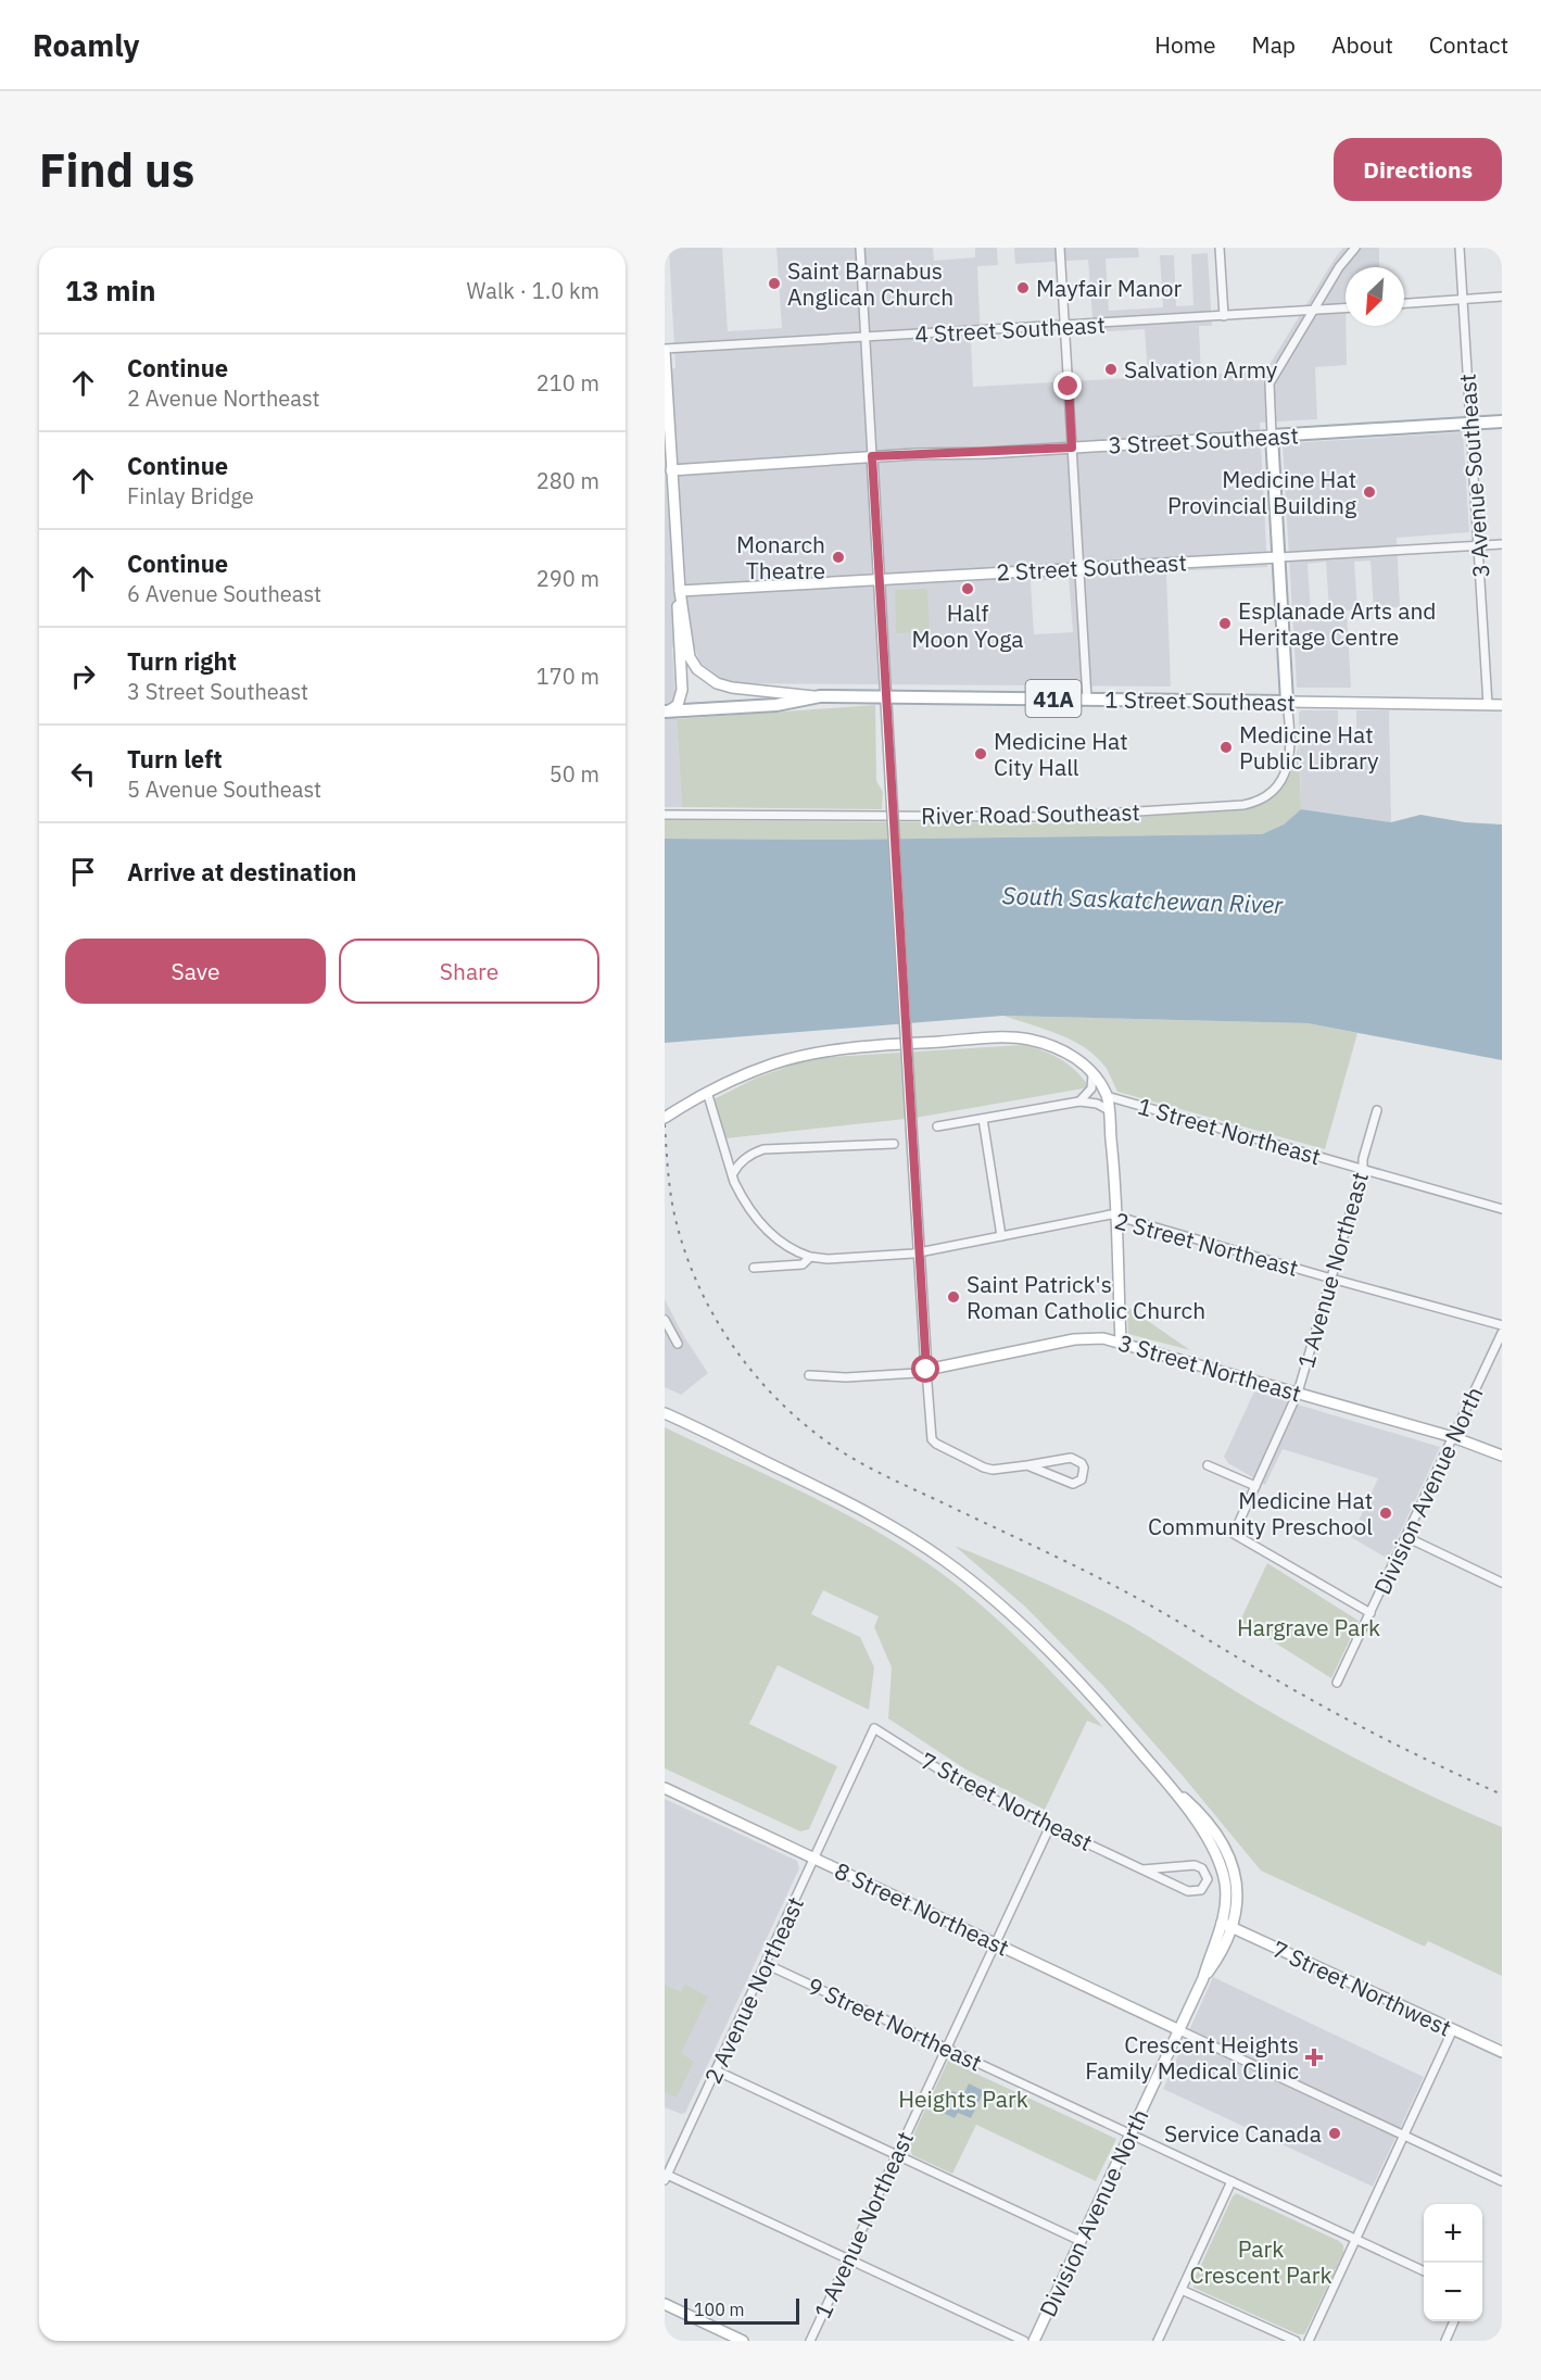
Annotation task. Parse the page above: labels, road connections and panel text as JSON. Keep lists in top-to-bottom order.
{
  "streets": {
    "main road": ["3 Street Southeast", "41A", "1 Street Southeast"],
    "street": [
      "4 Street Southeast",
      "3 Avenue Southeast",
      "2 Street Southeast",
      "River Road Southeast",
      "1 Street Northeast",
      "2 Street Northeast",
      "1 Avenue Northeast",
      "3 Street Northeast",
      "Division Avenue North",
      "7 Street Northeast",
      "8 Street Northeast",
      "7 Street Northwest",
      "2 Avenue Northeast",
      "9 Street Northeast"
    ]
  },
  "crossings": [
    ["3 Street Southeast", "3 Avenue Southeast"],
    ["3 Avenue Southeast", "2 Street Southeast"],
    ["3 Avenue Southeast", "1 Street Southeast"],
    ["1 Street Southeast", "River Road Southeast"],
    ["1 Street Northeast", "1 Avenue Northeast"],
    ["2 Street Northeast", "1 Avenue Northeast"],
    ["1 Avenue Northeast", "3 Street Northeast"],
    ["1 Avenue Northeast", "Division Avenue North"],
    ["1 Avenue Northeast", "7 Street Northeast"],
    ["1 Avenue Northeast", "8 Street Northeast"],
    ["1 Avenue Northeast", "9 Street Northeast"],
    ["3 Street Northeast", "Division Avenue North"],
    ["Division Avenue North", "8 Street Northeast"],
    ["Division Avenue North", "7 Street Northwest"],
    ["Division Avenue North", "9 Street Northeast"],
    ["7 Street Northeast", "2 Avenue Northeast"],
    ["8 Street Northeast", "2 Avenue Northeast"],
    ["2 Avenue Northeast", "9 Street Northeast"]
  ],
  "water": ["South Saskatchewan River"],
  "parks": ["Hargrave Park", "Heights Park", "Park Crescent Park"],
  "places": {
    "other": [
      "Saint Barnabus Anglican Church",
      "Mayfair Manor",
      "Salvation Army",
      "Medicine Hat Provincial Building",
      "Monarch Theatre",
      "Half Moon Yoga",
      "Esplanade Arts and Heritage Centre",
      "Medicine Hat Public Library",
      "Medicine Hat City Hall",
      "Saint Patrick's Roman Catholic Church",
      "Medicine Hat Community Preschool",
      "Service Canada"
    ],
    "health": ["Crescent Heights Family Medical Clinic"]
  },
  "scale_bar": "100 m",
  "north": "bottom left",
  "page": {
    "header": "Roamly",
    "nav": [
      "Home",
      "Map",
      "About",
      "Contact"
    ],
    "buttons": [
      "Directions",
      ["Save", "Share"]
    ],
    "title": "Find us",
    "heading": ["13 min", "Walk · 1.0 km"],
    "list": [
      ["Continue", "2 Avenue Northeast", "210 m"],
      ["Continue", "Finlay Bridge", "280 m"],
      ["Continue", "6 Avenue Southeast", "290 m"],
      ["Turn right", "3 Street Southeast", "170 m"],
      ["Turn left", "5 Avenue Southeast", "50 m"],
      "Arrive at destination"
    ],
    "map_buttons": ["+", "−"],
    "scale": "100 m"
  }
}
